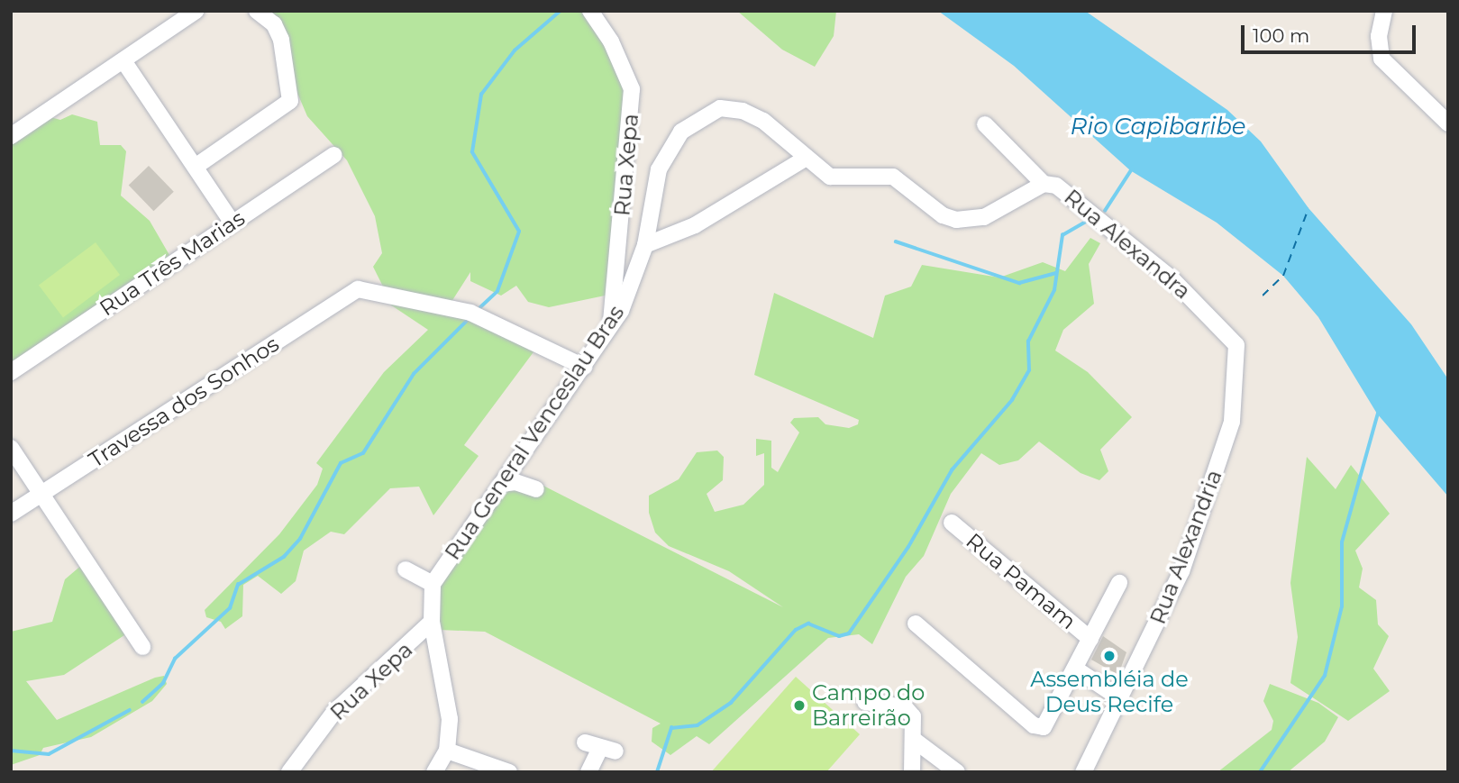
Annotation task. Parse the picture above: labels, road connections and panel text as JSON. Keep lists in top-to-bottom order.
{
  "streets": {
    "street": [
      "Rua Xepa",
      "Rua Alexandra",
      "Rua Três Marias",
      "Travessa dos Sonhos",
      "Rua General Venceslau Bras",
      "Rua Alexandria",
      "Rua Pamam"
    ]
  },
  "crossings": [
    ["Rua Xepa", "Rua General Venceslau Bras"],
    ["Rua Alexandra", "Rua General Venceslau Bras"],
    ["Rua Alexandra", "Rua Alexandria"],
    ["Travessa dos Sonhos", "Rua General Venceslau Bras"]
  ],
  "water": ["Rio Capibaribe"],
  "places": ["Assembléia de Deus Recife", "Campo do Barreirão"],
  "scale_bar": "100 m"
}
